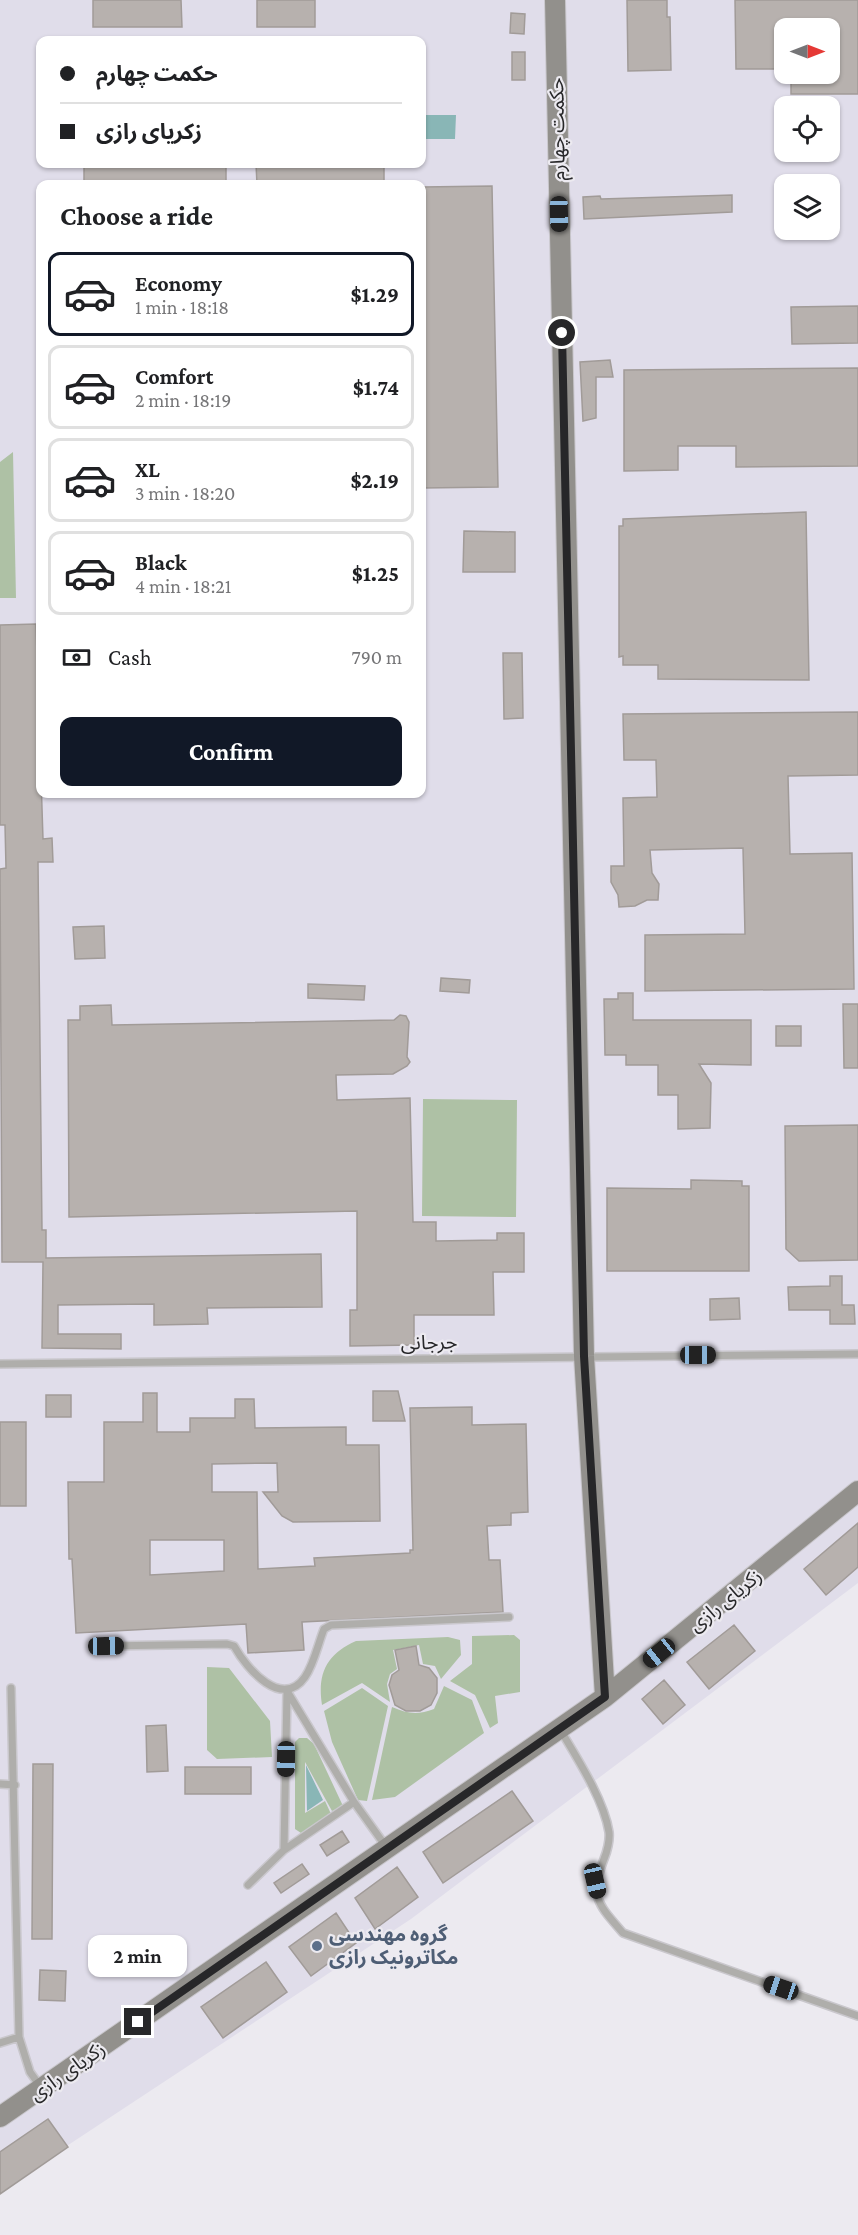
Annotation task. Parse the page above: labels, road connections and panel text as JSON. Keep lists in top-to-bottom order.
{
  "streets": {
    "street": ["حکمت چهارم", "زکریای رازی"],
    "lane": ["جرجانی"]
  },
  "crossings": [
    ["حکمت چهارم", "جرجانی"],
    ["حکمت چهارم", "زکریای رازی"]
  ],
  "places": ["گروه مهندسی مکاترونیک رازی"],
  "north": "right",
  "page": {
    "banner": ["حکمت چهارم", "زکریای رازی"],
    "heading": "Choose a ride",
    "list": [
      {
        "name": "Economy",
        "note": "1 min · 18:18",
        "value": "$1.29"
      },
      {
        "name": "Comfort",
        "note": "2 min · 18:19",
        "value": "$1.74"
      },
      {
        "name": "XL",
        "note": "3 min · 18:20",
        "value": "$2.19"
      },
      {
        "name": "Black",
        "note": "4 min · 18:21",
        "value": "$1.25"
      }
    ],
    "pay": ["Cash", "790 m"],
    "buttons": "Confirm",
    "bubble": "2 min"
  }
}
